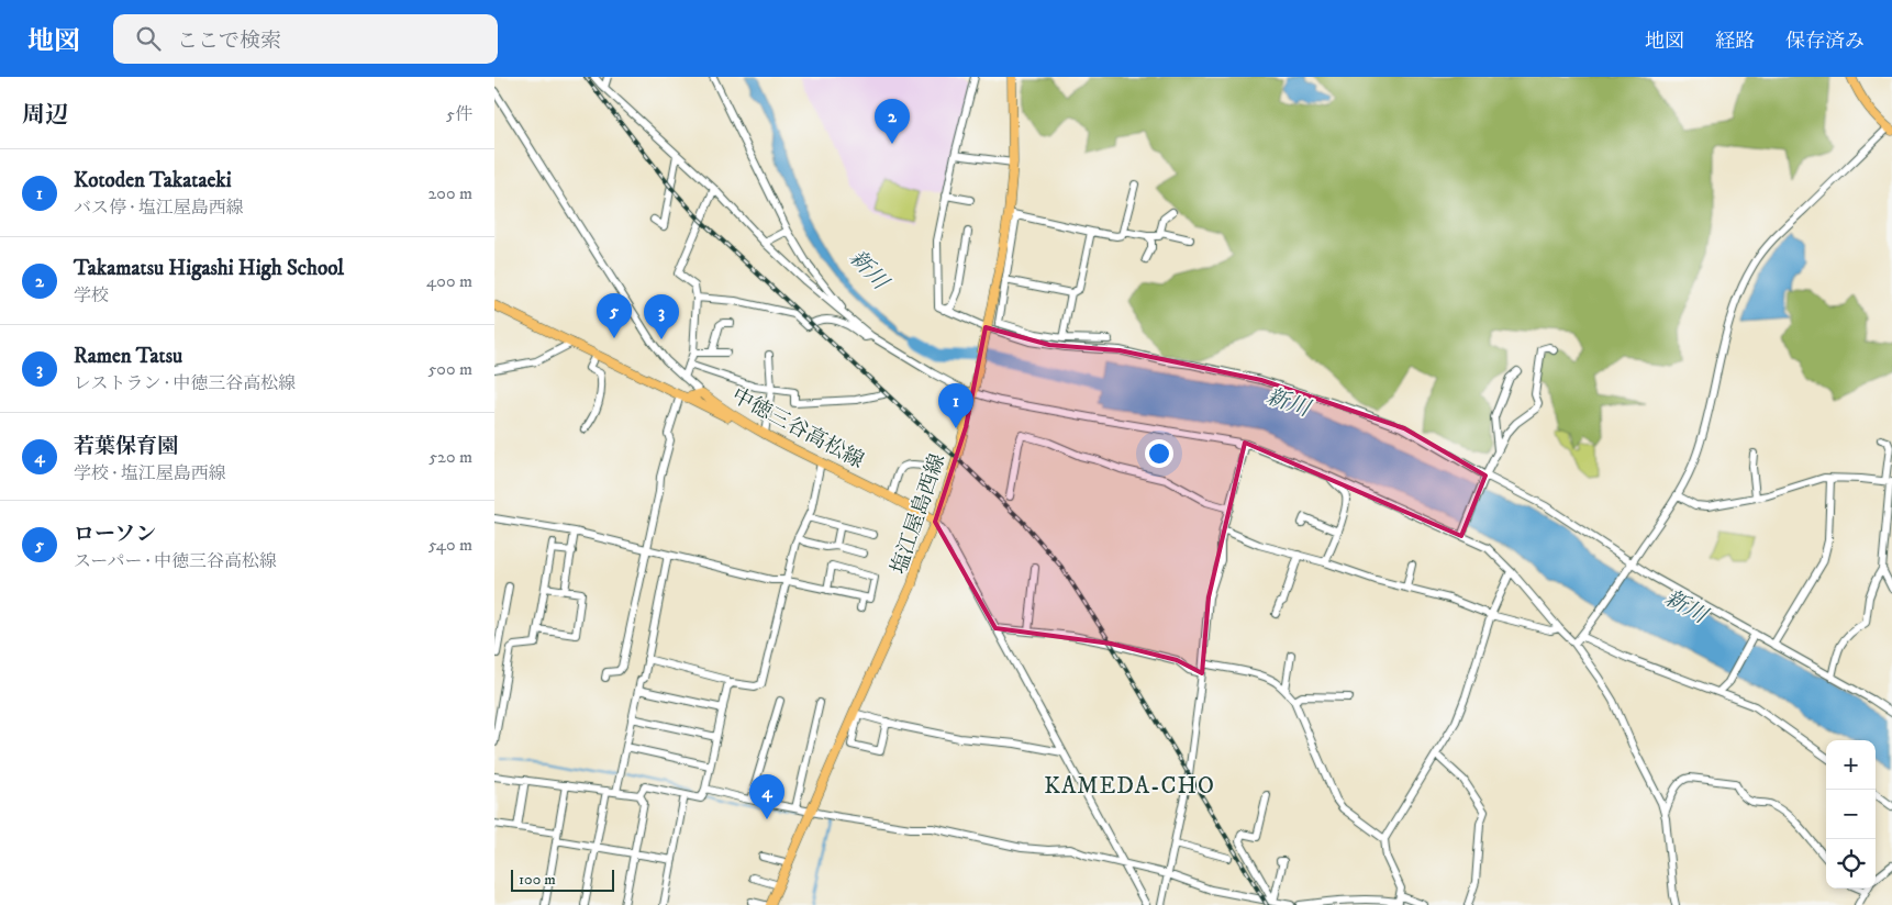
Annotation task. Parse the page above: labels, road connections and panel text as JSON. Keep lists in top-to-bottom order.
{
  "streets": {
    "main road": ["中徳三谷高松線", "塩江屋島西線"]
  },
  "crossings": [
    ["中徳三谷高松線", "塩江屋島西線"]
  ],
  "districts": ["KAMEDA-CHO"],
  "water": ["新川"],
  "scale_bar": "100 m",
  "page": {
    "header": "地図",
    "search": "ここで検索",
    "nav": ["地図", "経路", "保存済み"],
    "heading": ["周辺", "5件"],
    "pins": [
      "2",
      "5",
      "3",
      "1",
      "4"
    ],
    "list": [
      {
        "mark": "1",
        "name": "Kotoden Takataeki",
        "note": "バス停 · 塩江屋島西線",
        "value": "200 m"
      },
      {
        "mark": "2",
        "name": "Takamatsu Higashi High School",
        "note": "学校",
        "value": "400 m"
      },
      {
        "mark": "3",
        "name": "Ramen Tatsu",
        "note": "レストラン · 中徳三谷高松線",
        "value": "500 m"
      },
      {
        "mark": "4",
        "name": "若葉保育園",
        "note": "学校 · 塩江屋島西線",
        "value": "520 m"
      },
      {
        "mark": "5",
        "name": "ローソン",
        "note": "スーパー · 中徳三谷高松線",
        "value": "540 m"
      }
    ],
    "map_buttons": ["+", "−"],
    "scale": "100 m"
  }
}
